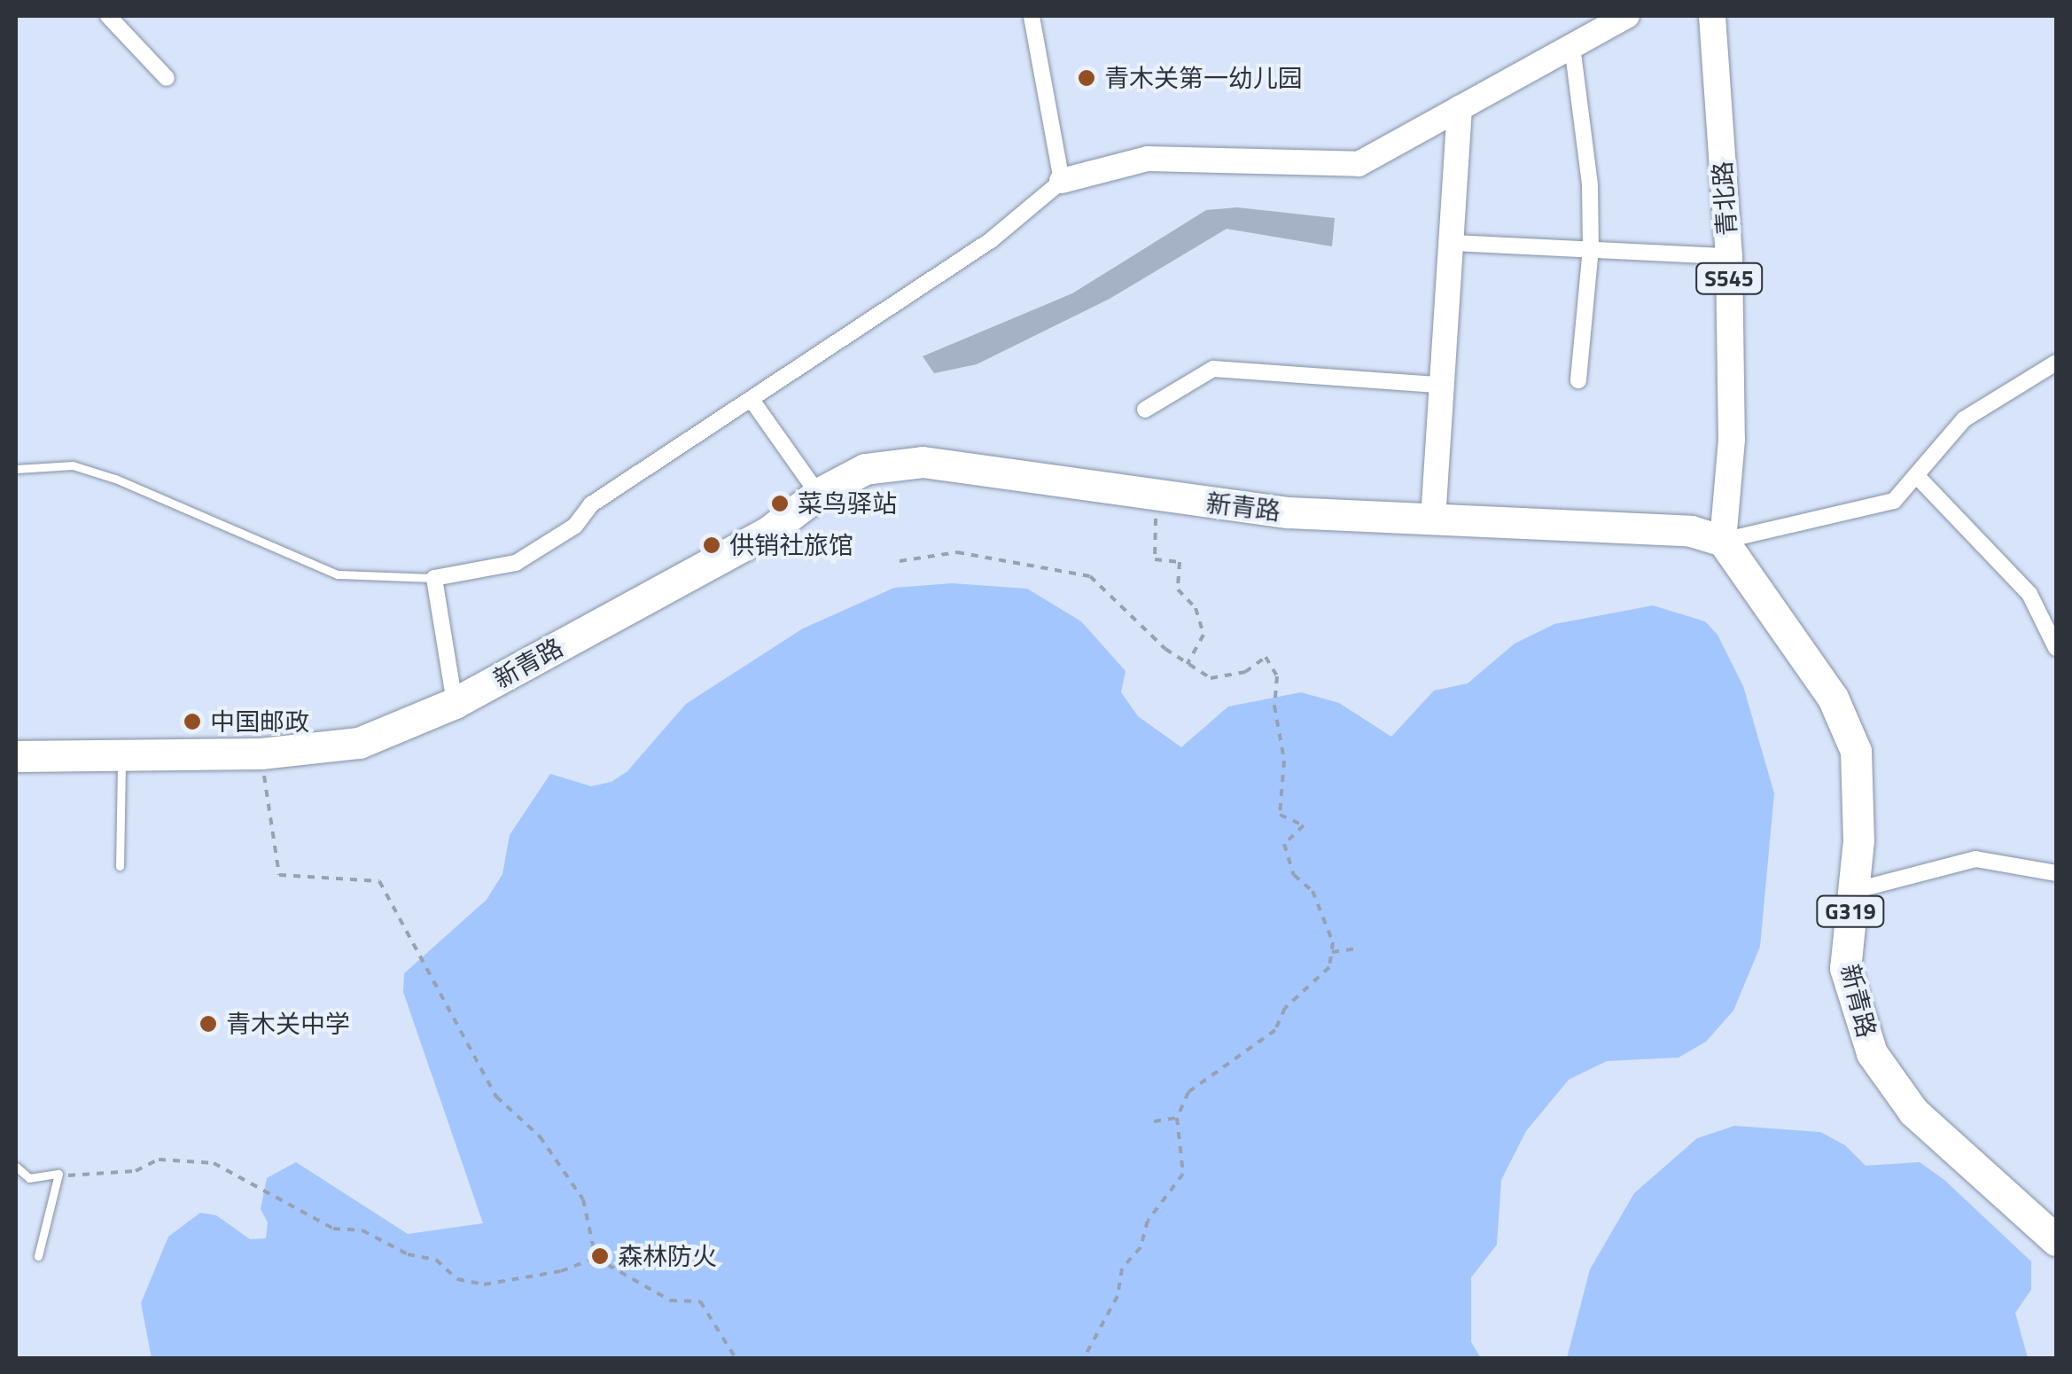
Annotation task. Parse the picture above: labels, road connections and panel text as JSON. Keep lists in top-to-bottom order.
{
  "streets": {
    "highway": ["新青路", "G319"],
    "main road": ["青北路", "S545"]
  },
  "crossings": [
    ["青北路", "新青路"]
  ],
  "places": [
    "青木关第一幼儿园",
    "菜鸟驿站",
    "供销社旅馆",
    "中国邮政",
    "青木关中学",
    "森林防火"
  ]
}
